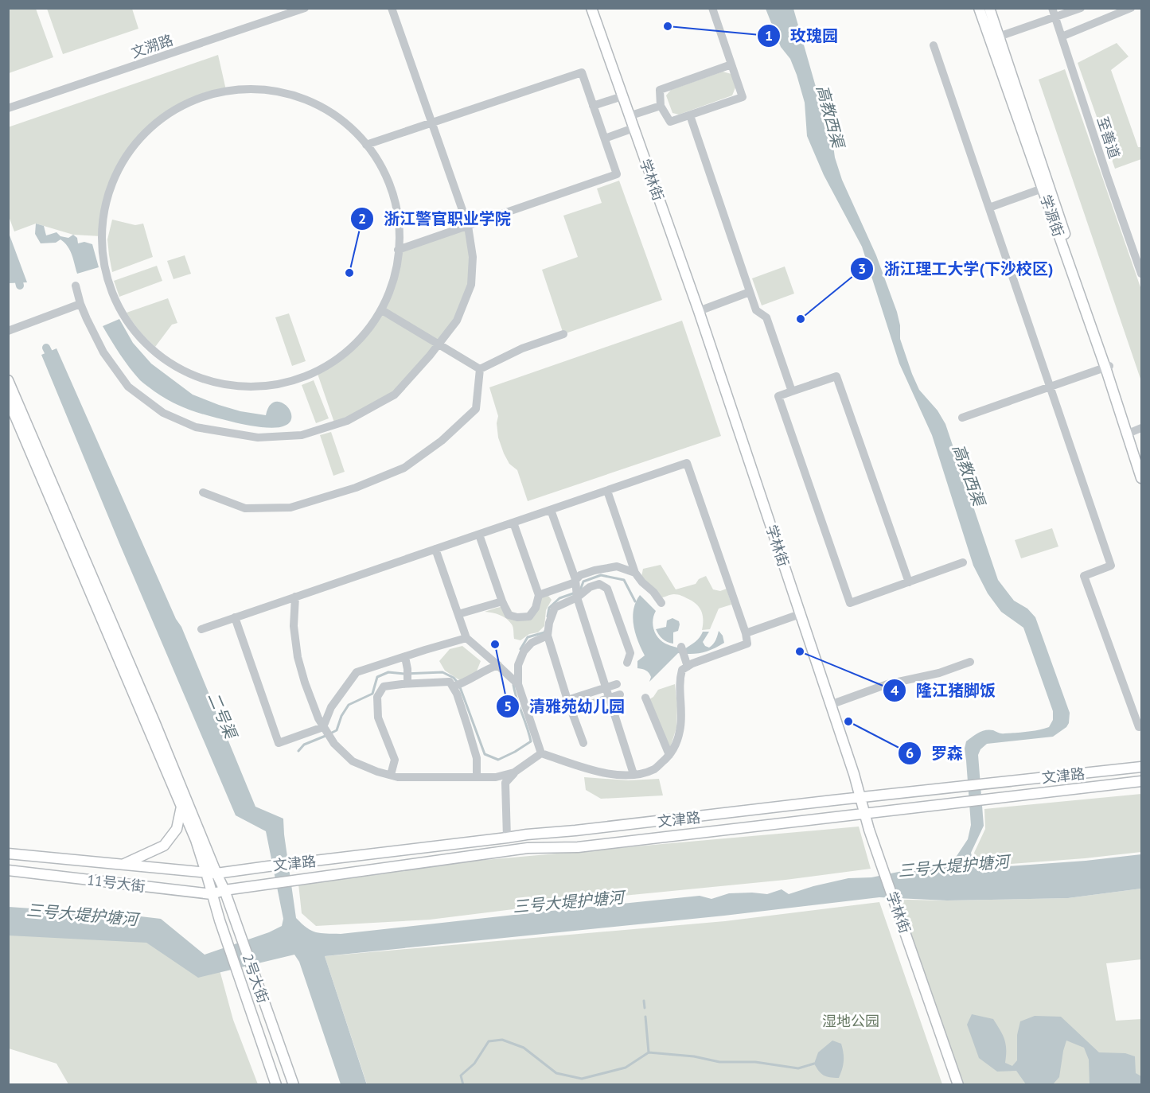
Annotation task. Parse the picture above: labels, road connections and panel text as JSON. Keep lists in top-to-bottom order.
{
  "streets": {
    "main road": [
      "学林街",
      "学源街",
      "文津路",
      "11号大街",
      "2号大街"
    ],
    "street": ["文溯路", "至善道"]
  },
  "crossings": [
    ["学林街", "文津路"],
    ["文津路", "11号大街"],
    ["文津路", "2号大街"],
    ["11号大街", "2号大街"]
  ],
  "water": ["高教西渠", "二号渠", "三号大堤护塘河"],
  "parks": ["湿地公园"],
  "places": [
    "玫瑰园",
    "浙江警官职业学院",
    "浙江理工大学(下沙校区)",
    "清雅苑幼儿园",
    "隆江猪脚饭",
    "罗森"
  ]
}
